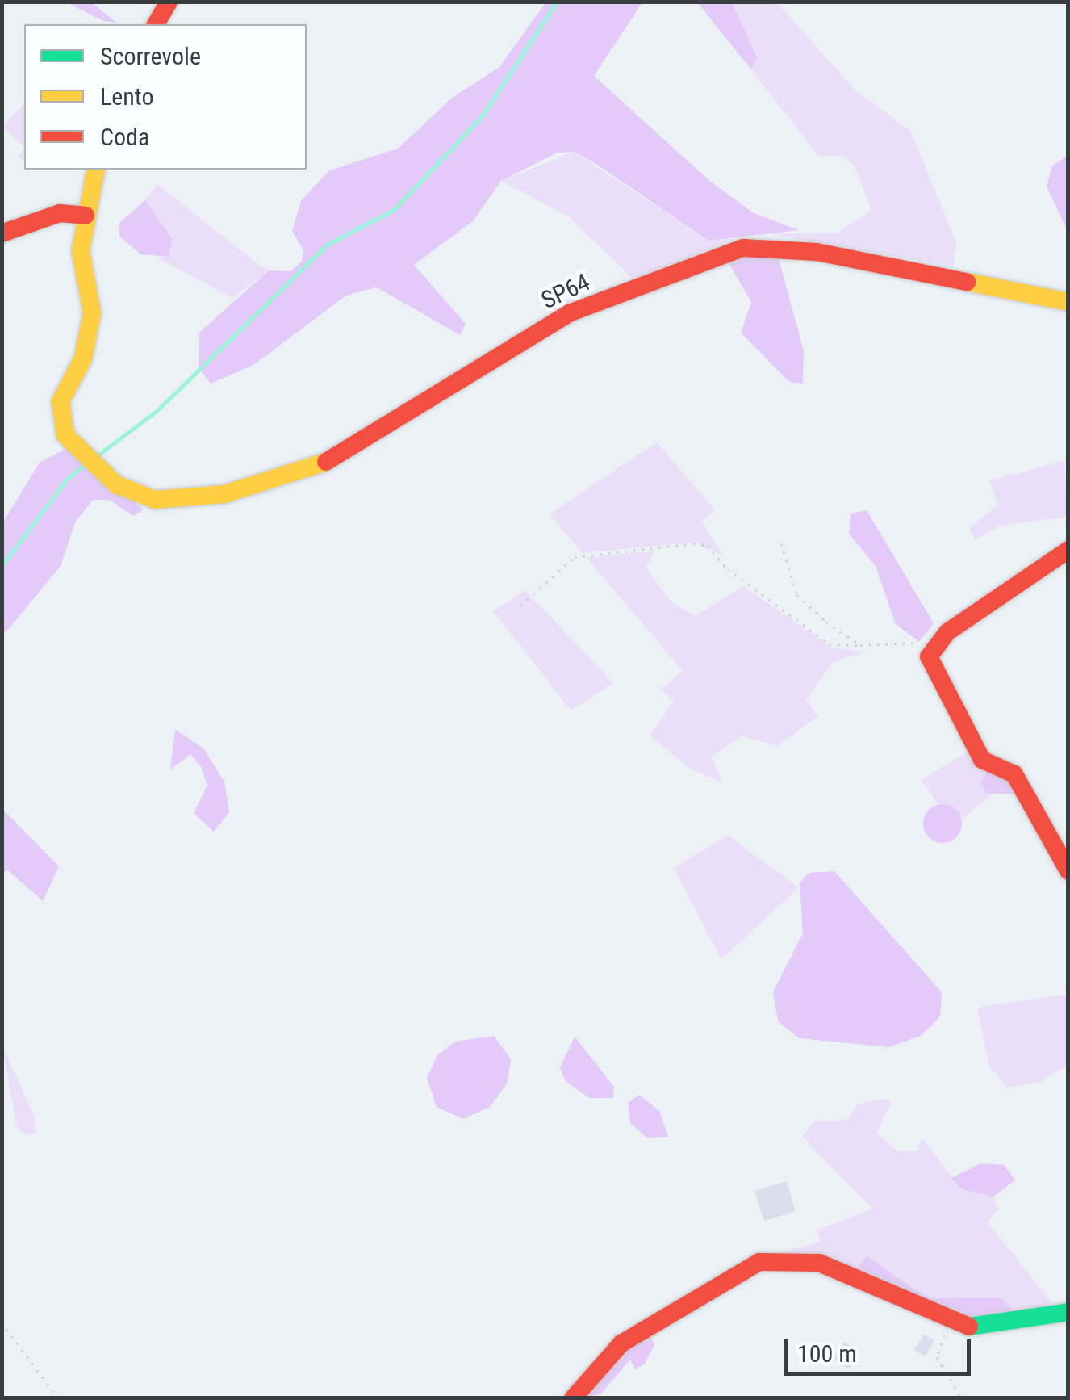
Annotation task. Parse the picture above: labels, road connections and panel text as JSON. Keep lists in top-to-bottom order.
{
  "streets": {
    "street": ["SP64"]
  },
  "legend": ["Scorrevole", "Lento", "Coda"],
  "scale_bar": "100 m"
}
